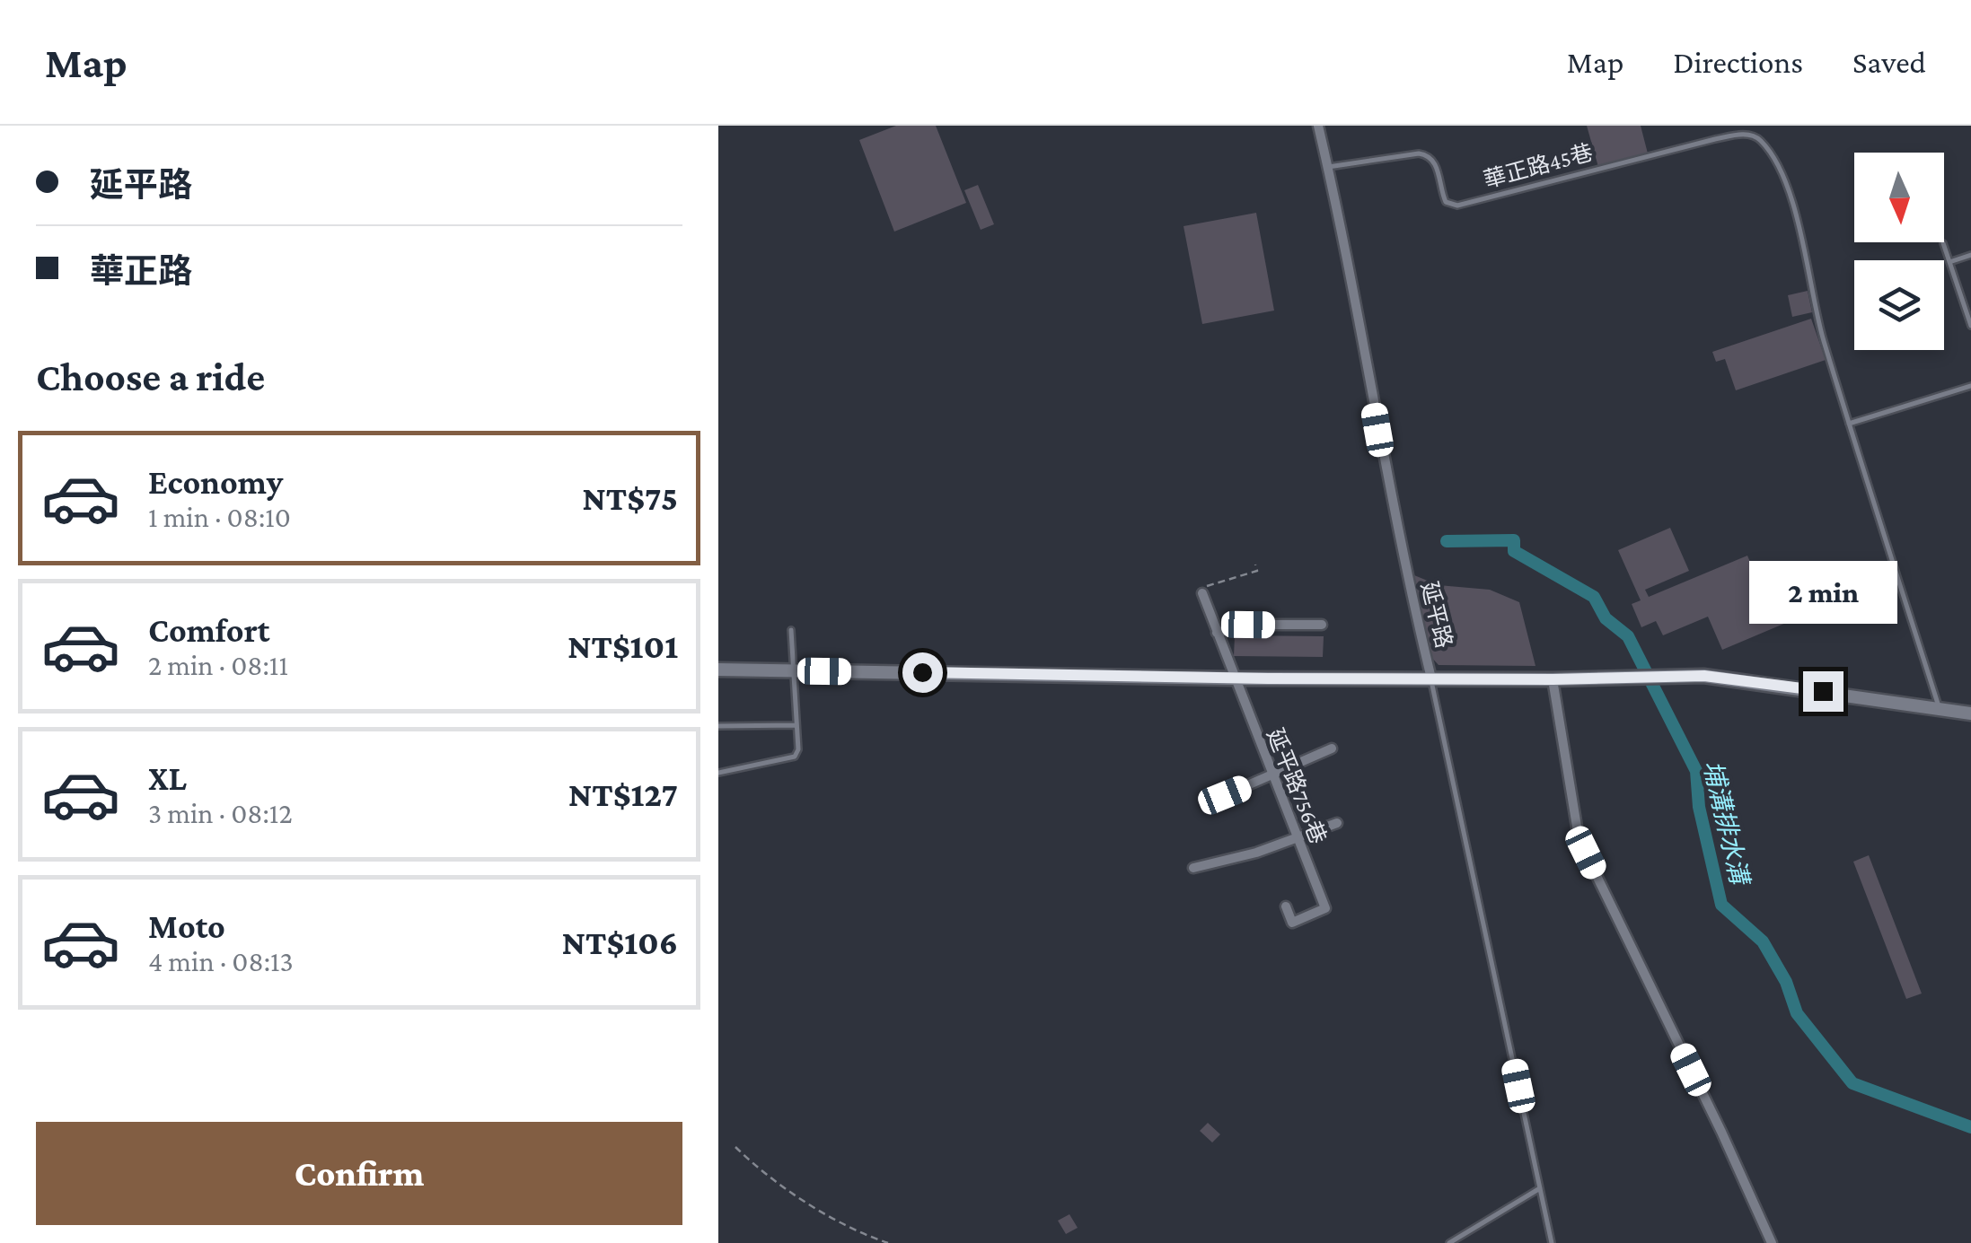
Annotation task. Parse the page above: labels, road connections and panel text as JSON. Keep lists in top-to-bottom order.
{
  "streets": {
    "street": ["延平路", "延平路756巷"],
    "lane": ["華正路45巷"]
  },
  "crossings": [
    ["華正路45巷", "延平路"],
    ["延平路", "延平路756巷"]
  ],
  "water": ["埔溝排水溝"],
  "north": "bottom",
  "page": {
    "header": "Map",
    "nav": ["Map", "Directions", "Saved"],
    "banner": ["延平路", "華正路"],
    "heading": "Choose a ride",
    "list": [
      {
        "name": "Economy",
        "note": "1 min · 08:10",
        "value": "NT$75"
      },
      {
        "name": "Comfort",
        "note": "2 min · 08:11",
        "value": "NT$101"
      },
      {
        "name": "XL",
        "note": "3 min · 08:12",
        "value": "NT$127"
      },
      {
        "name": "Moto",
        "note": "4 min · 08:13",
        "value": "NT$106"
      }
    ],
    "bubble": "2 min",
    "buttons": "Confirm"
  }
}
